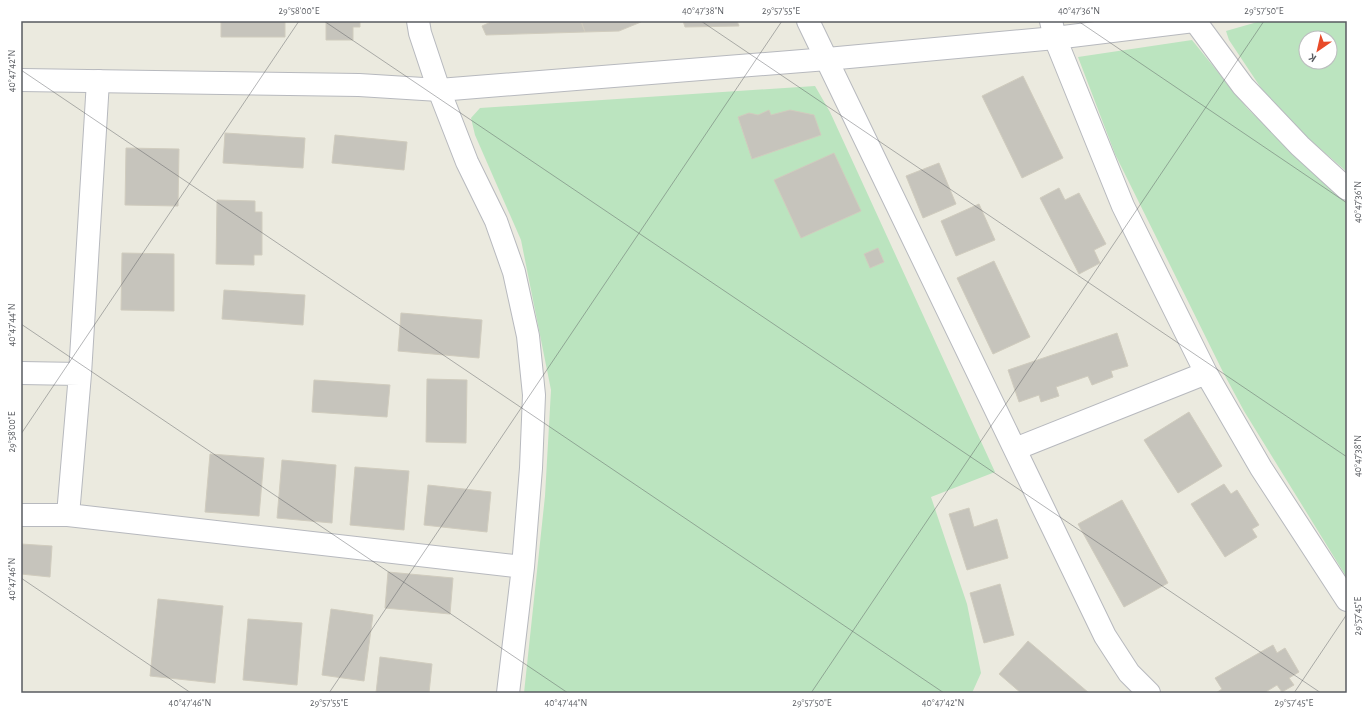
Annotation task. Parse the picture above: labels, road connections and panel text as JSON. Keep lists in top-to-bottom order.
{
  "north": "bottom left",
  "coordinates": [
    "29°58'00\"E",
    "40°47'38\"N",
    "29°57'55\"E",
    "40°47'36\"N",
    "29°57'50\"E",
    "40°47'42\"N",
    "40°47'44\"N",
    "40°47'46\"N",
    "29°57'45\"E"
  ]
}
